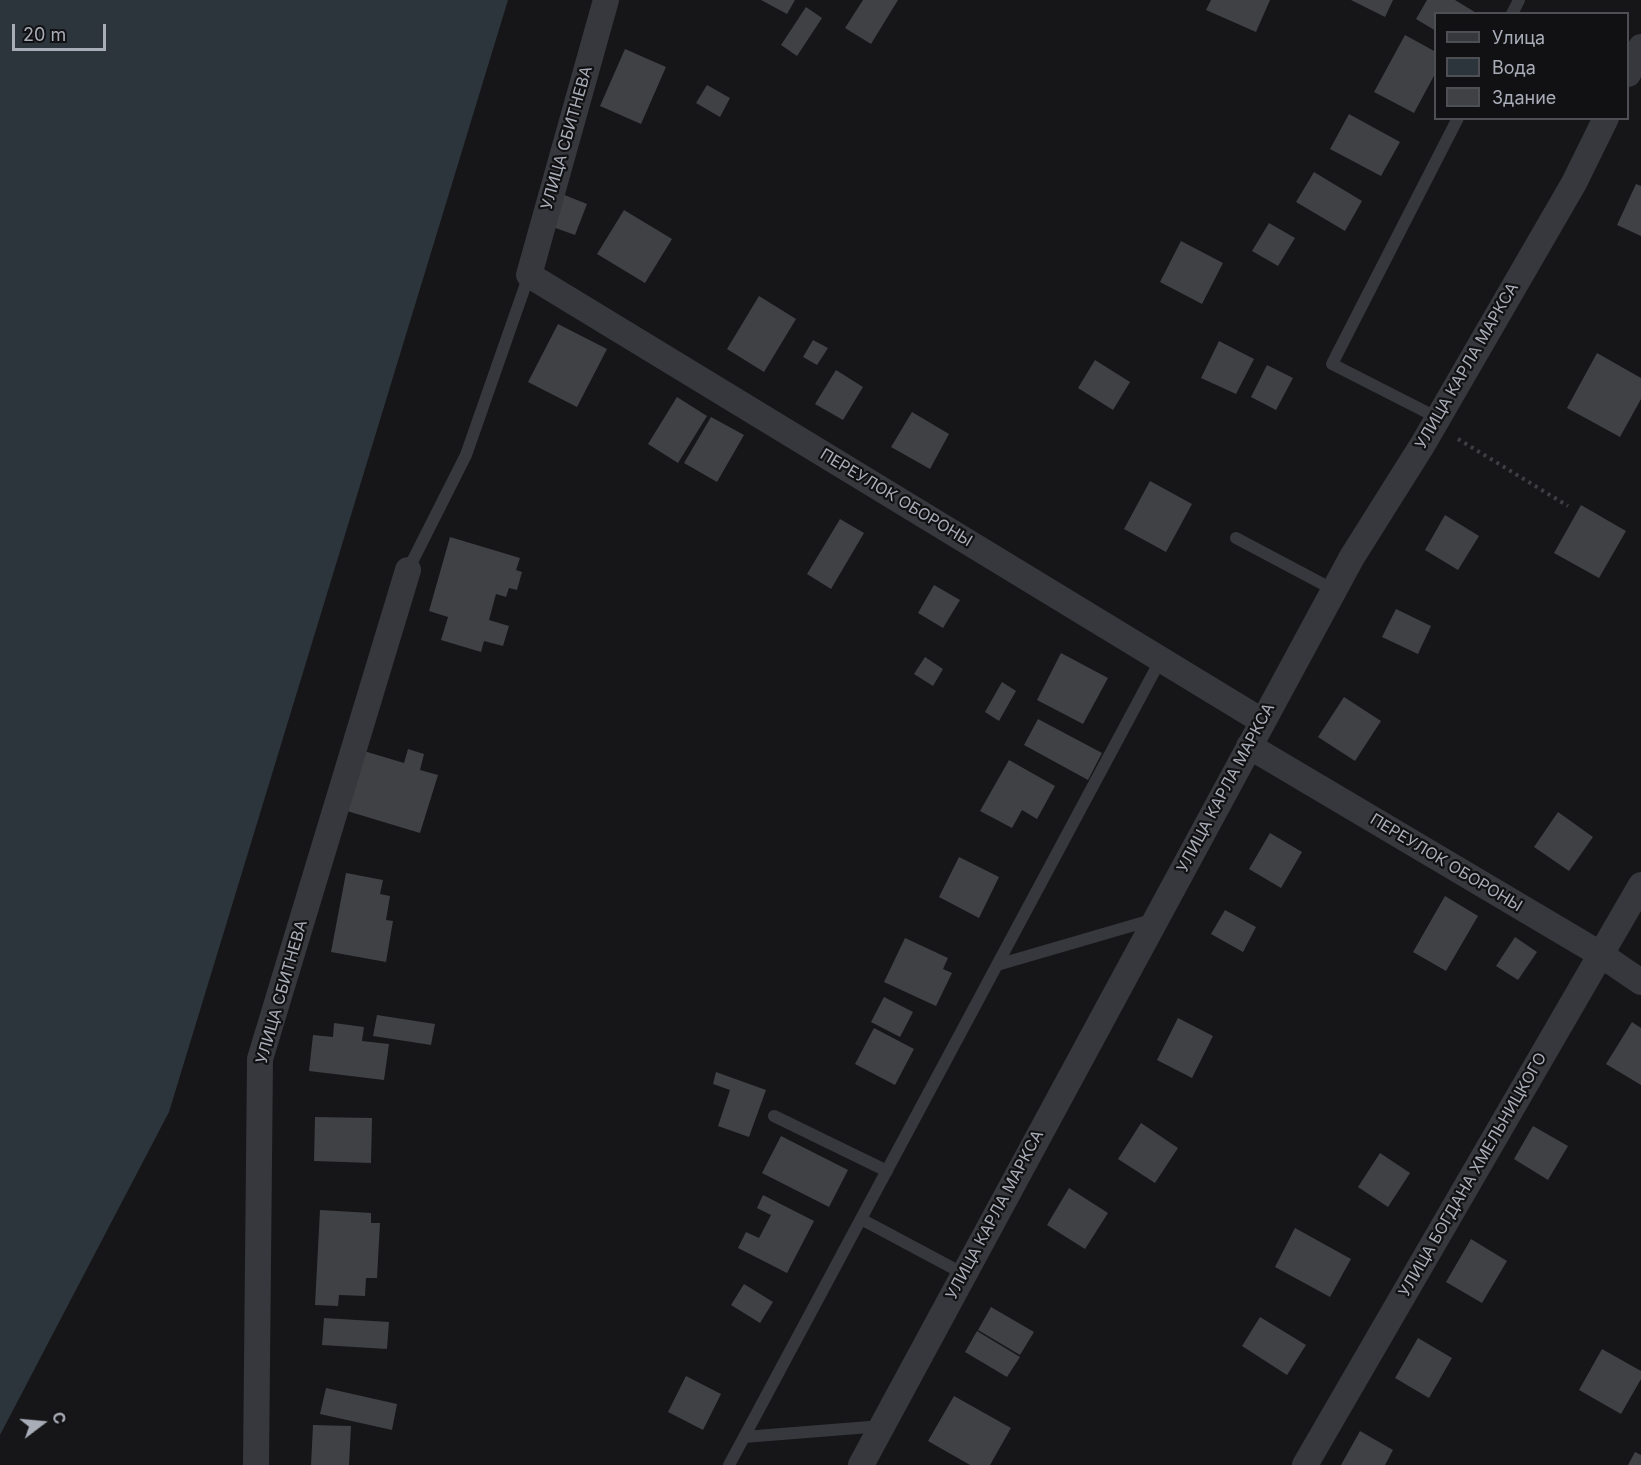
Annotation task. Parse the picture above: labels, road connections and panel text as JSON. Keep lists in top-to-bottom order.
{
  "streets": {
    "street": [
      "УЛИЦА СБИТНЕВА",
      "УЛИЦА КАРЛА МАРКСА",
      "ПЕРЕУЛОК ОБОРОНЫ",
      "УЛИЦА БОГДАНА ХМЕЛЬНИЦКОГО"
    ]
  },
  "crossings": [
    ["УЛИЦА СБИТНЕВА", "ПЕРЕУЛОК ОБОРОНЫ"],
    ["УЛИЦА КАРЛА МАРКСА", "ПЕРЕУЛОК ОБОРОНЫ"],
    ["ПЕРЕУЛОК ОБОРОНЫ", "УЛИЦА БОГДАНА ХМЕЛЬНИЦКОГО"]
  ],
  "legend": ["Улица", "Вода", "Здание"],
  "scale_bar": "20 m",
  "north": "right"
}
